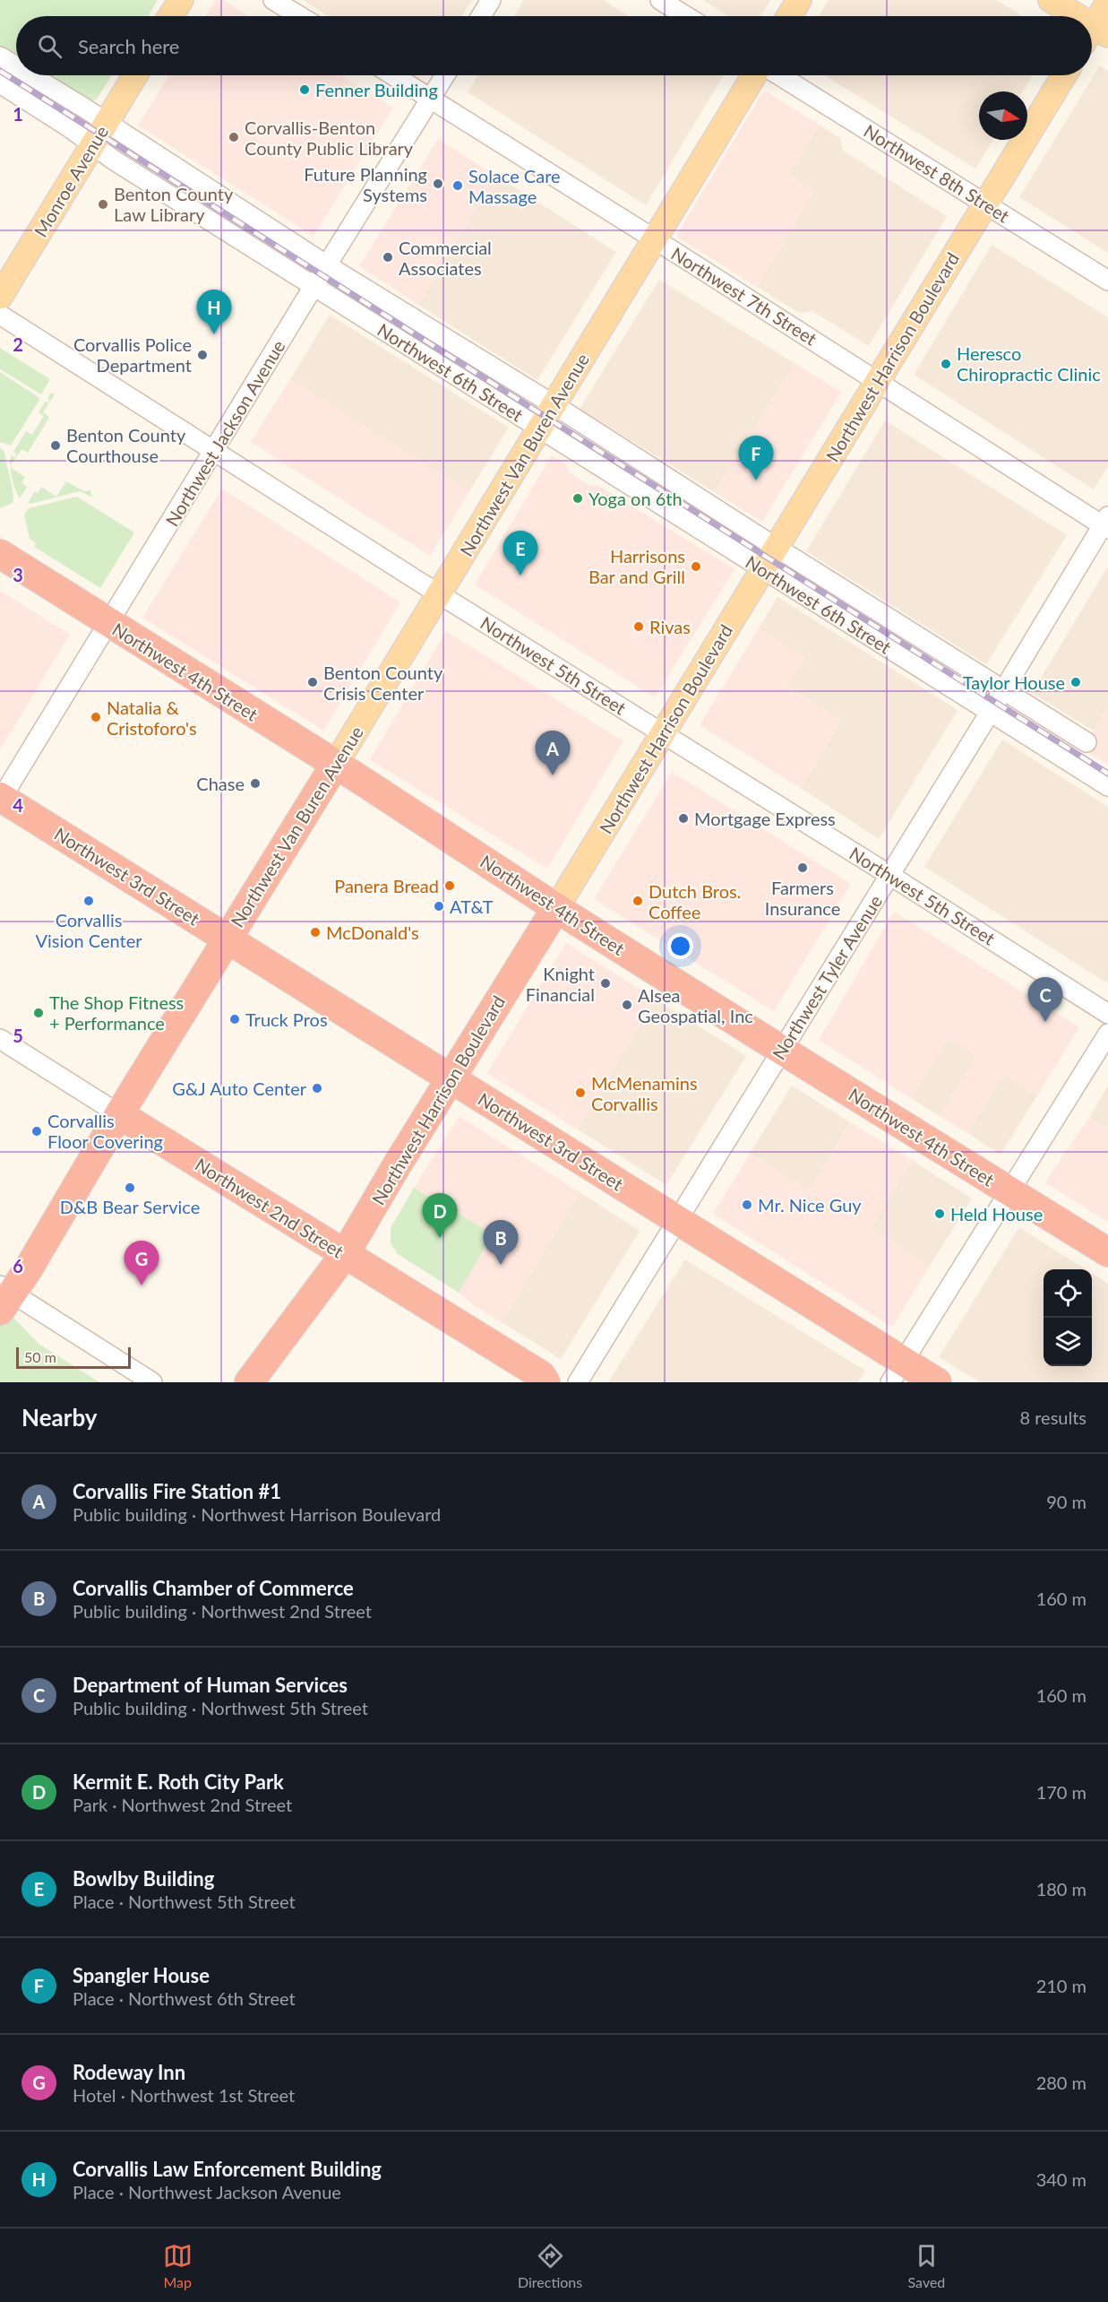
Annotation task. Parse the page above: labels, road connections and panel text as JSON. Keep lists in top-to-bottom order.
{
  "streets": {
    "highway": [
      "Northwest Harrison Boulevard",
      "Northwest Van Buren Avenue",
      "Northwest 4th Street",
      "Northwest 3rd Street",
      "Northwest 2nd Street"
    ],
    "main road": ["Monroe Avenue"],
    "street": [
      "Northwest 8th Street",
      "Northwest 7th Street",
      "Northwest 6th Street",
      "Northwest Jackson Avenue",
      "Northwest 5th Street",
      "Northwest Tyler Avenue"
    ]
  },
  "crossings": [
    ["Northwest 8th Street", "Northwest Harrison Boulevard"],
    ["Monroe Avenue", "Northwest 6th Street"],
    ["Northwest 7th Street", "Northwest Harrison Boulevard"],
    ["Northwest 7th Street", "Northwest Jackson Avenue"],
    ["Northwest 7th Street", "Northwest Van Buren Avenue"],
    ["Northwest 7th Street", "Northwest Tyler Avenue"],
    ["Northwest Harrison Boulevard", "Northwest 6th Street"],
    ["Northwest Harrison Boulevard", "Northwest 5th Street"],
    ["Northwest Harrison Boulevard", "Northwest 4th Street"],
    ["Northwest Harrison Boulevard", "Northwest 3rd Street"],
    ["Northwest Harrison Boulevard", "Northwest 2nd Street"],
    ["Northwest 6th Street", "Northwest Jackson Avenue"],
    ["Northwest 6th Street", "Northwest Van Buren Avenue"],
    ["Northwest 6th Street", "Northwest Tyler Avenue"],
    ["Northwest Jackson Avenue", "Northwest 5th Street"],
    ["Northwest Jackson Avenue", "Northwest 4th Street"],
    ["Northwest Jackson Avenue", "Northwest 3rd Street"],
    ["Northwest Van Buren Avenue", "Northwest 5th Street"],
    ["Northwest Van Buren Avenue", "Northwest 4th Street"],
    ["Northwest Van Buren Avenue", "Northwest 3rd Street"],
    ["Northwest Van Buren Avenue", "Northwest 2nd Street"],
    ["Northwest 5th Street", "Northwest Tyler Avenue"],
    ["Northwest 4th Street", "Northwest Tyler Avenue"],
    ["Northwest 3rd Street", "Northwest Tyler Avenue"]
  ],
  "places": [
    "Fenner Building",
    "Corvallis-Benton County Public Library",
    "Future Planning Systems",
    "Solace Care Massage",
    "Benton County Law Library",
    "Commercial Associates",
    "Corvallis Police Department",
    "Heresco Chiropractic Clinic",
    "Benton County Courthouse",
    "Yoga on 6th",
    "Harrisons Bar and Grill",
    "Rivas",
    "Benton County Crisis Center",
    "Taylor House",
    "Natalia & Cristoforo's",
    "Chase",
    "Mortgage Express",
    "Farmers Insurance",
    "Panera Bread",
    "Corvallis Vision Center",
    "Dutch Bros. Coffee",
    "AT&T",
    "McDonald's",
    "Knight Financial",
    "Alsea Geospatial, Inc",
    "The Shop Fitness + Performance",
    "Truck Pros",
    "G&J Auto Center",
    "McMenamins Corvallis",
    "Corvallis Floor Covering",
    "D&B Bear Service",
    "Mr. Nice Guy",
    "Held House"
  ],
  "scale_bar": "50 m",
  "north": "right",
  "page": {
    "search": "Search here",
    "pins": [
      "H",
      "F",
      "E",
      "A",
      "C",
      "D",
      "B",
      "G"
    ],
    "scale": "50 m",
    "heading": ["Nearby", "8 results"],
    "list": [
      {
        "mark": "A",
        "name": "Corvallis Fire Station #1",
        "note": "Public building · Northwest Harrison Boulevard",
        "value": "90 m"
      },
      {
        "mark": "B",
        "name": "Corvallis Chamber of Commerce",
        "note": "Public building · Northwest 2nd Street",
        "value": "160 m"
      },
      {
        "mark": "C",
        "name": "Department of Human Services",
        "note": "Public building · Northwest 5th Street",
        "value": "160 m"
      },
      {
        "mark": "D",
        "name": "Kermit E. Roth City Park",
        "note": "Park · Northwest 2nd Street",
        "value": "170 m"
      },
      {
        "mark": "E",
        "name": "Bowlby Building",
        "note": "Place · Northwest 5th Street",
        "value": "180 m"
      },
      {
        "mark": "F",
        "name": "Spangler House",
        "note": "Place · Northwest 6th Street",
        "value": "210 m"
      },
      {
        "mark": "G",
        "name": "Rodeway Inn",
        "note": "Hotel · Northwest 1st Street",
        "value": "280 m"
      },
      {
        "mark": "H",
        "name": "Corvallis Law Enforcement Building",
        "note": "Place · Northwest Jackson Avenue",
        "value": "340 m"
      }
    ],
    "nav": ["Map", "Directions", "Saved"]
  },
  "grid": {
    "rows": [
      "1",
      "2",
      "3",
      "4",
      "5",
      "6"
    ]
  }
}
